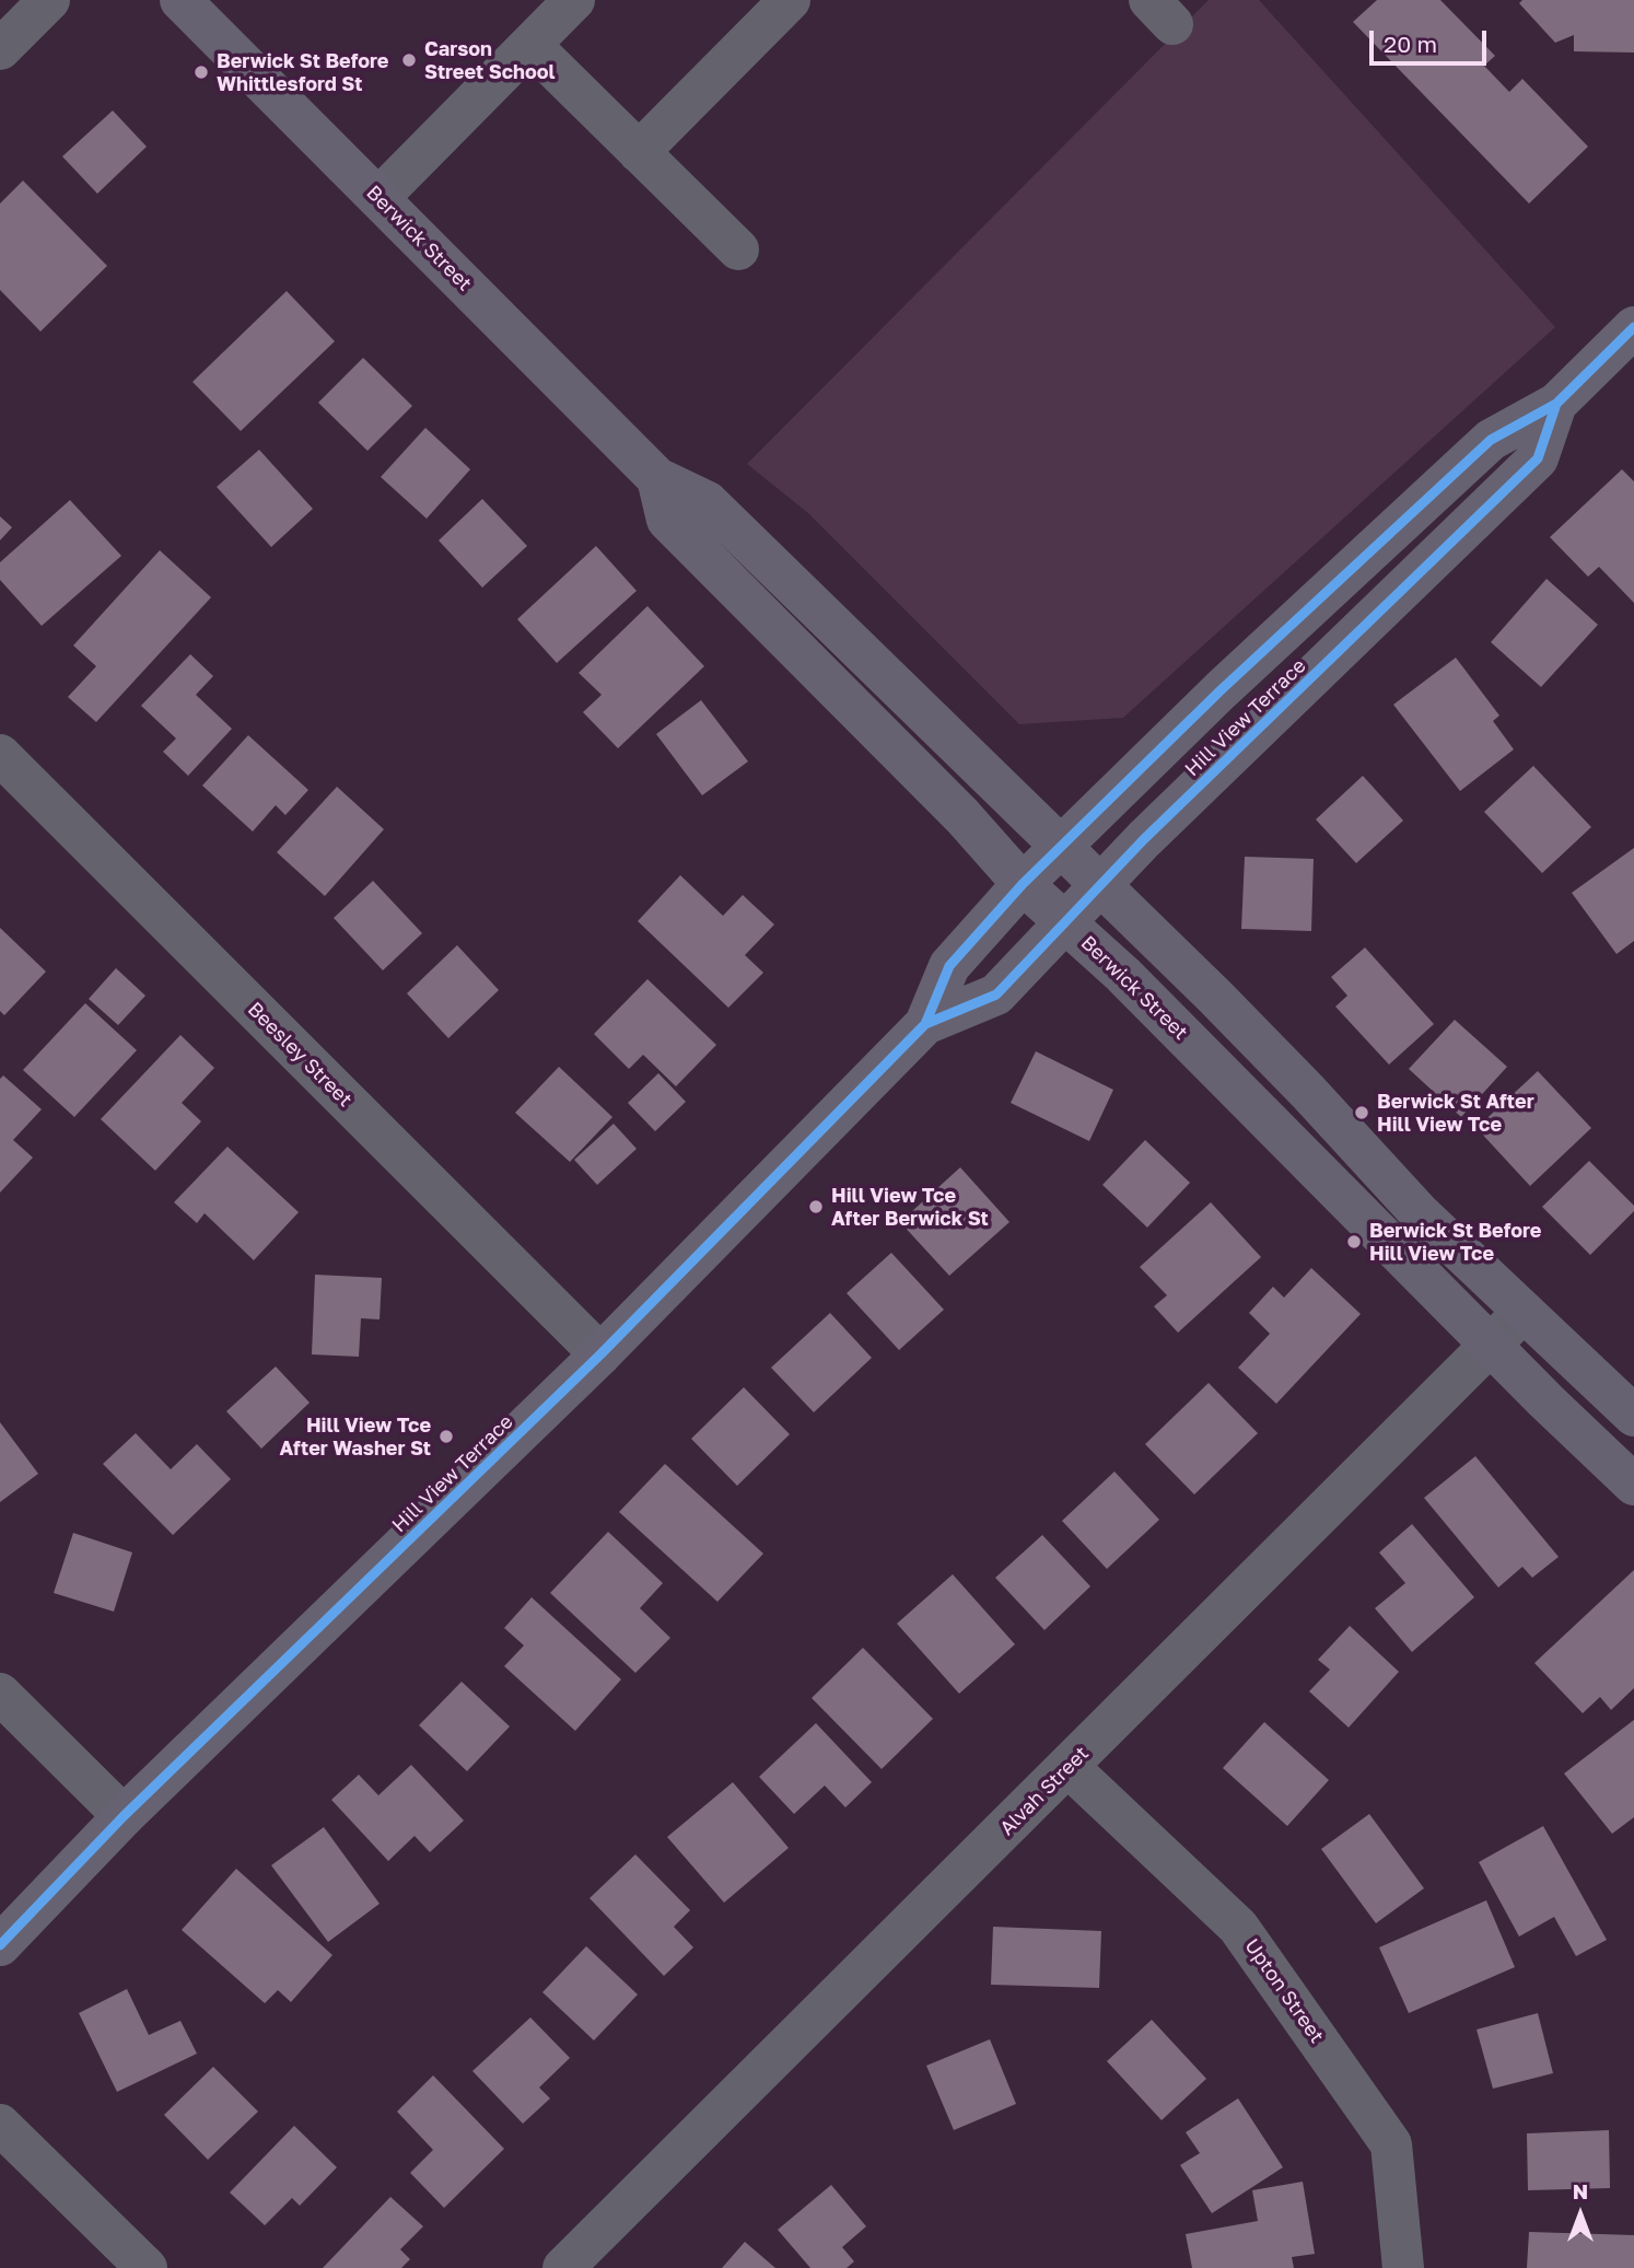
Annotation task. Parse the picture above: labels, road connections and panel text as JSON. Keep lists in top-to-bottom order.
{
  "streets": {
    "main road": ["Berwick Street", "Hill View Terrace"],
    "street": ["Beesley Street", "Alvah Street", "Upton Street"]
  },
  "crossings": [
    ["Berwick Street", "Hill View Terrace"],
    ["Berwick Street", "Alvah Street"],
    ["Hill View Terrace", "Beesley Street"],
    ["Alvah Street", "Upton Street"]
  ],
  "places": [
    "Carson Street School",
    "Berwick St Before Whittlesford St",
    "Berwick St After Hill View Tce",
    "Hill View Tce After Berwick St",
    "Berwick St Before Hill View Tce",
    "Hill View Tce After Washer St"
  ],
  "scale_bar": "20 m",
  "north": "top"
}
